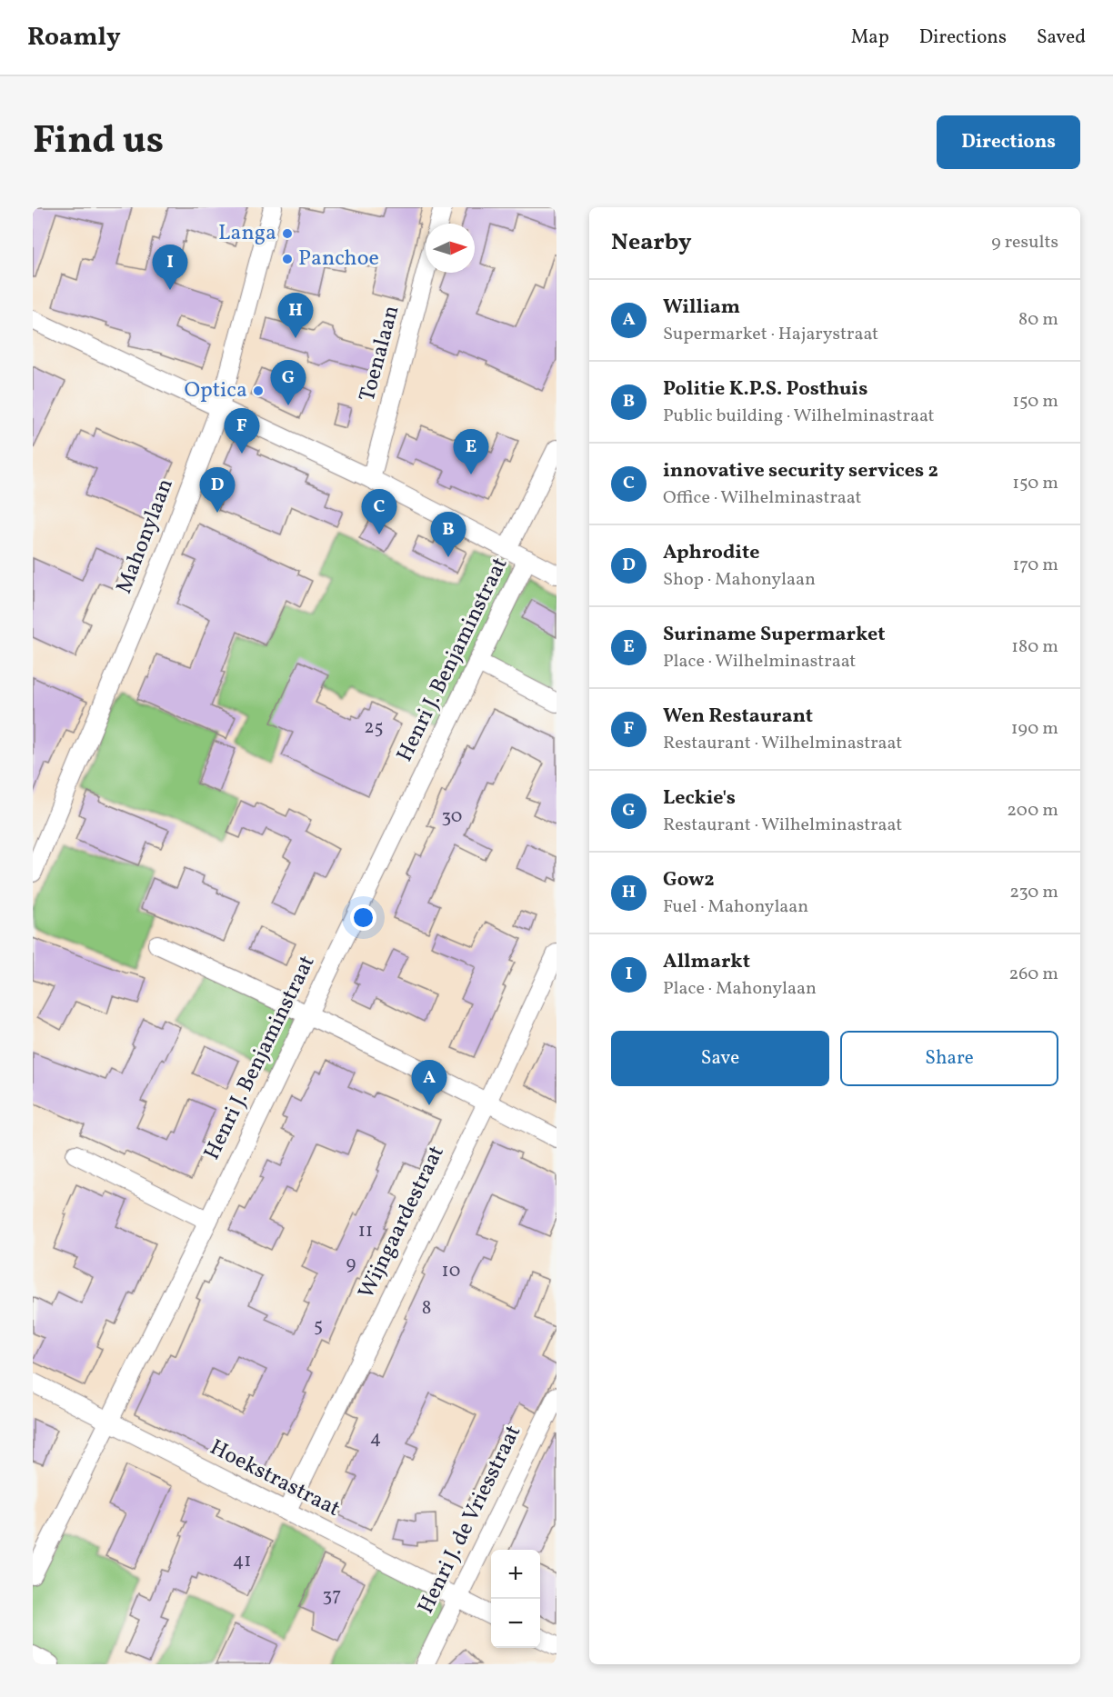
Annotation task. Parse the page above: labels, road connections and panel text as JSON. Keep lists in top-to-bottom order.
{
  "streets": {
    "street": [
      "Toenalaan",
      "Mahonylaan",
      "Henri J. Benjaminstraat",
      "Wijngaardestraat",
      "Hoekstrastraat",
      "Henri J. de Vriesstraat"
    ]
  },
  "crossings": [
    ["Henri J. Benjaminstraat", "Hoekstrastraat"],
    ["Wijngaardestraat", "Hoekstrastraat"],
    ["Hoekstrastraat", "Henri J. de Vriesstraat"]
  ],
  "places": ["Langa", "Panchoe", "Optica"],
  "house_numbers": [
    "25",
    "30",
    "11",
    "9",
    "10",
    "8",
    "5",
    "4",
    "41",
    "37"
  ],
  "north": "right",
  "page": {
    "header": "Roamly",
    "nav": ["Map", "Directions", "Saved"],
    "title": "Find us",
    "buttons": [
      "Directions",
      ["Save", "Share"]
    ],
    "heading": ["Nearby", "9 results"],
    "pins": [
      "I",
      "H",
      "G",
      "F",
      "E",
      "D",
      "C",
      "B",
      "A"
    ],
    "list": [
      {
        "mark": "A",
        "name": "William",
        "note": "Supermarket · Hajarystraat",
        "value": "80 m"
      },
      {
        "mark": "B",
        "name": "Politie K.P.S. Posthuis",
        "note": "Public building · Wilhelminastraat",
        "value": "150 m"
      },
      {
        "mark": "C",
        "name": "innovative security services 2",
        "note": "Office · Wilhelminastraat",
        "value": "150 m"
      },
      {
        "mark": "D",
        "name": "Aphrodite",
        "note": "Shop · Mahonylaan",
        "value": "170 m"
      },
      {
        "mark": "E",
        "name": "Suriname Supermarket",
        "note": "Place · Wilhelminastraat",
        "value": "180 m"
      },
      {
        "mark": "F",
        "name": "Wen Restaurant",
        "note": "Restaurant · Wilhelminastraat",
        "value": "190 m"
      },
      {
        "mark": "G",
        "name": "Leckie's",
        "note": "Restaurant · Wilhelminastraat",
        "value": "200 m"
      },
      {
        "mark": "H",
        "name": "Gow2",
        "note": "Fuel · Mahonylaan",
        "value": "230 m"
      },
      {
        "mark": "I",
        "name": "Allmarkt",
        "note": "Place · Mahonylaan",
        "value": "260 m"
      }
    ],
    "map_buttons": ["+", "−"]
  }
}
